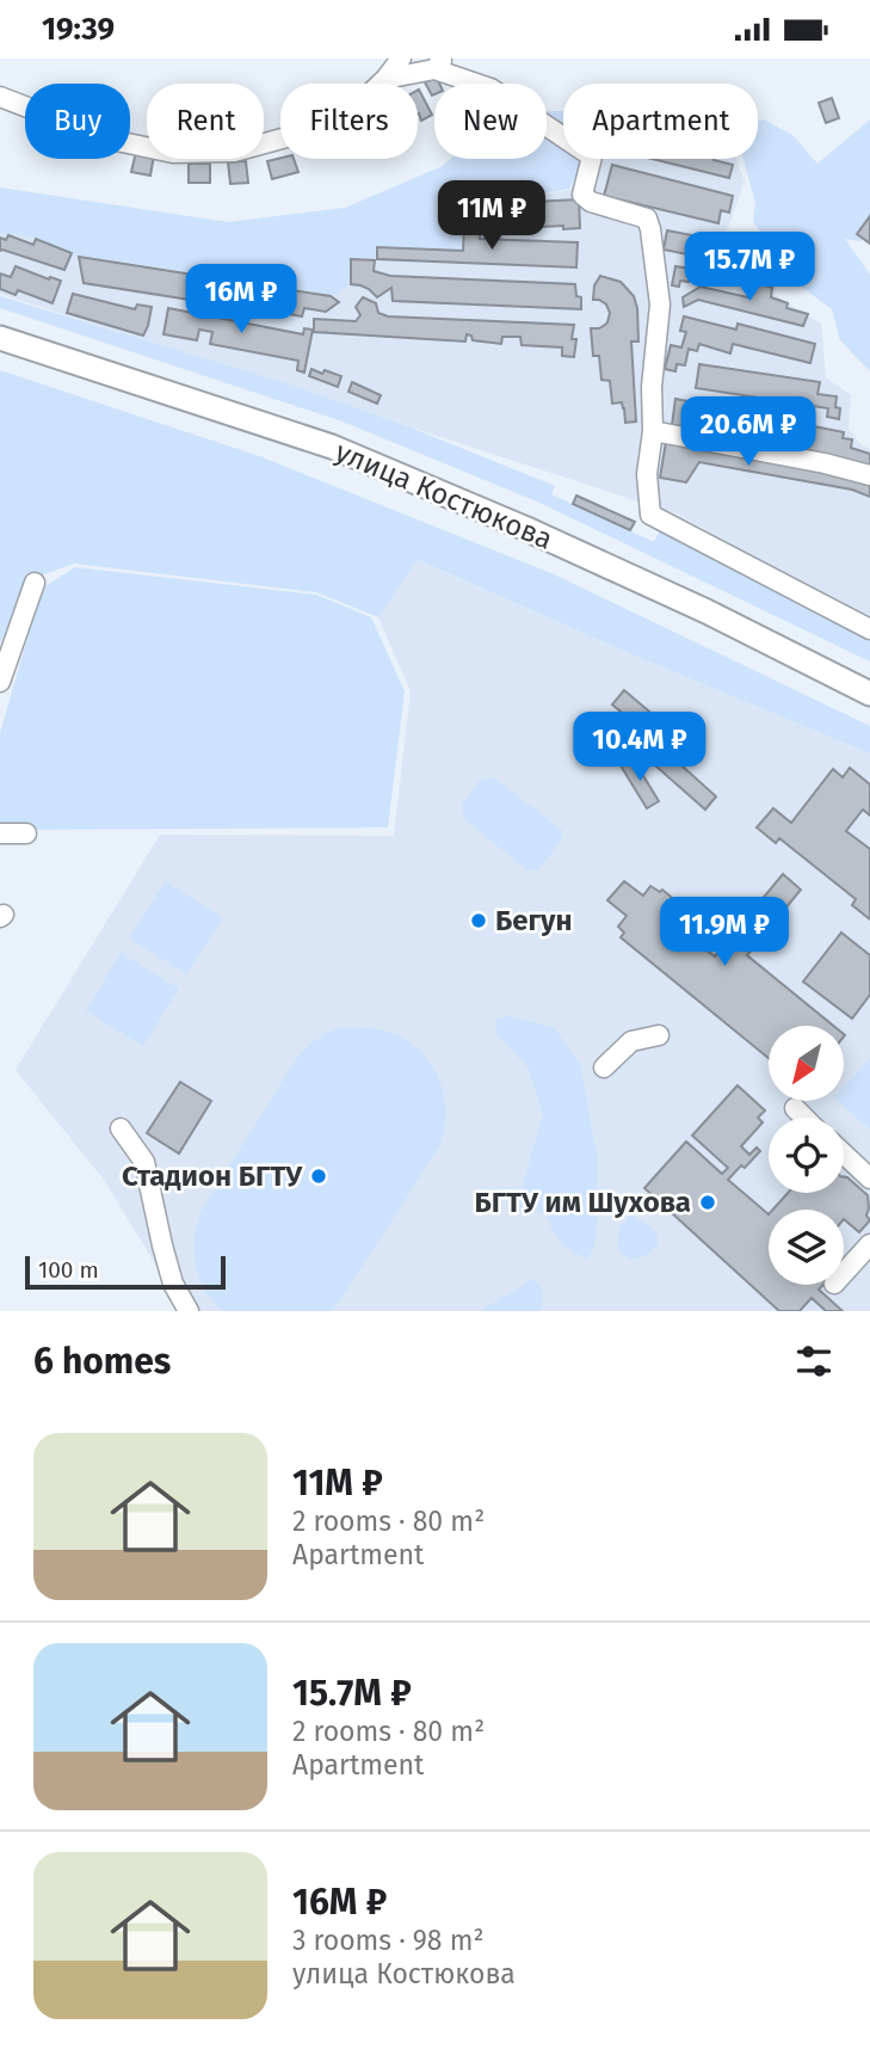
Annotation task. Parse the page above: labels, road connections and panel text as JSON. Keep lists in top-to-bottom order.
{
  "streets": {
    "main road": ["улица Костюкова"]
  },
  "places": ["Бегун", "Стадион БГТУ", "БГТУ им Шухова"],
  "scale_bar": "100 m",
  "north": "bottom left",
  "page": {
    "status": "19:39",
    "chip": [
      "Buy",
      "Rent",
      "Filters",
      "New",
      "Apartment"
    ],
    "price": [
      "11M ₽",
      "15.7M ₽",
      "16M ₽",
      "20.6M ₽",
      "10.4M ₽",
      "11.9M ₽"
    ],
    "scale": "100 m",
    "heading": "6 homes",
    "list": [
      {
        "name": "11M ₽",
        "note": "2 rooms · 80 m² · Apartment"
      },
      {
        "name": "15.7M ₽",
        "note": "2 rooms · 80 m² · Apartment"
      },
      {
        "name": "16M ₽",
        "note": "3 rooms · 98 m² · улица Костюкова"
      }
    ]
  }
}
